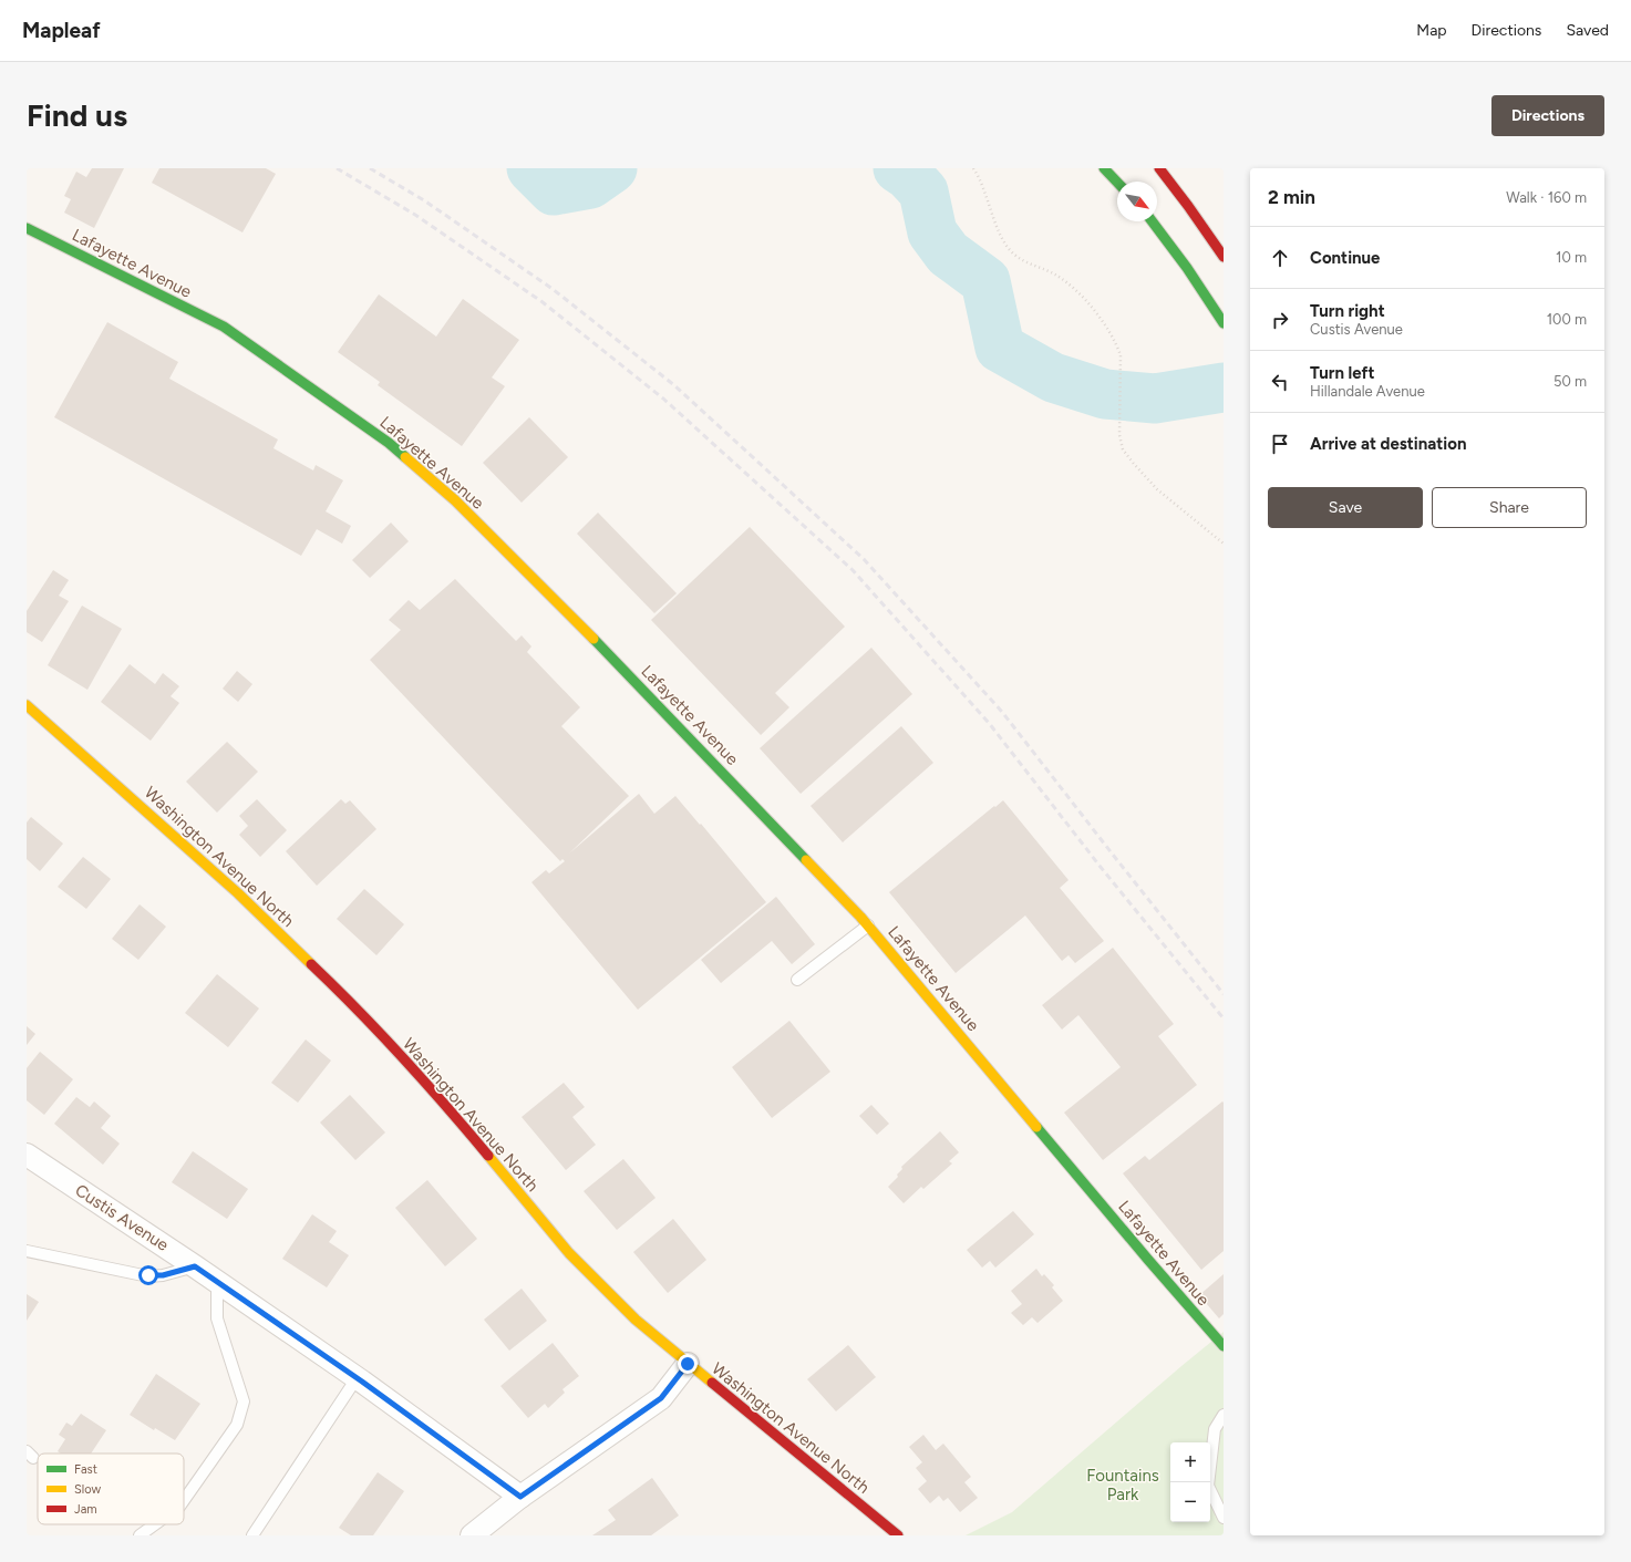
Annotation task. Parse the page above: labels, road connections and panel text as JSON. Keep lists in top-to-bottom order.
{
  "streets": {
    "main road": ["Lafayette Avenue", "Washington Avenue North"],
    "street": ["Custis Avenue"]
  },
  "parks": ["Fountains Park"],
  "legend": ["Fast", "Slow", "Jam"],
  "north": "bottom right",
  "page": {
    "header": "Mapleaf",
    "nav": ["Map", "Directions", "Saved"],
    "buttons": [
      "Directions",
      ["Save", "Share"]
    ],
    "title": "Find us",
    "heading": ["2 min", "Walk · 160 m"],
    "list": [
      ["Continue", "10 m"],
      ["Turn right", "Custis Avenue", "100 m"],
      ["Turn left", "Hillandale Avenue", "50 m"],
      "Arrive at destination"
    ],
    "map_buttons": ["+", "−"]
  }
}
